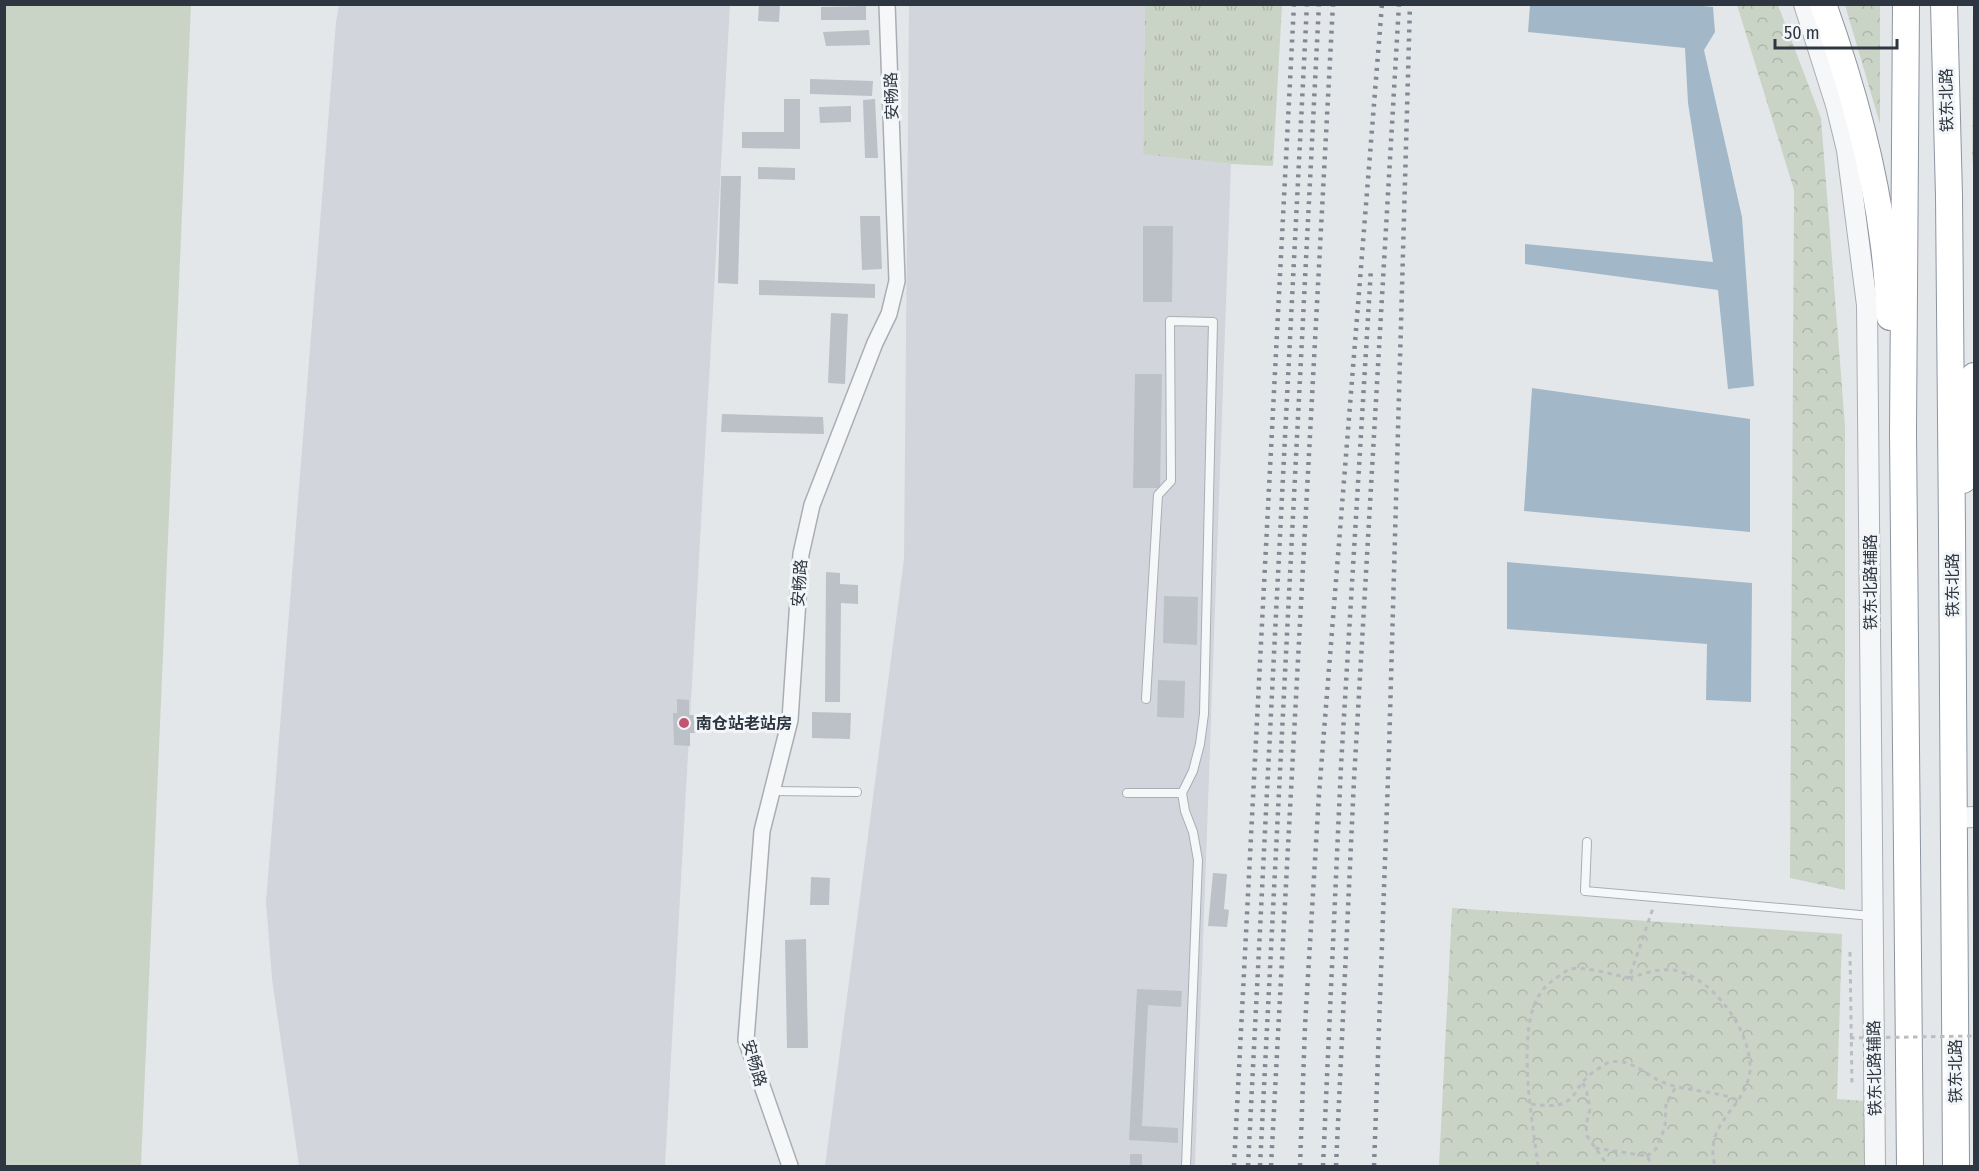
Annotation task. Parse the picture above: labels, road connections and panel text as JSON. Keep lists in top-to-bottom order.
{
  "streets": {
    "highway": ["铁东北路"],
    "street": ["安畅路", "铁东北路辅路"]
  },
  "places": ["南仓站老站房"],
  "scale_bar": "50 m"
}
